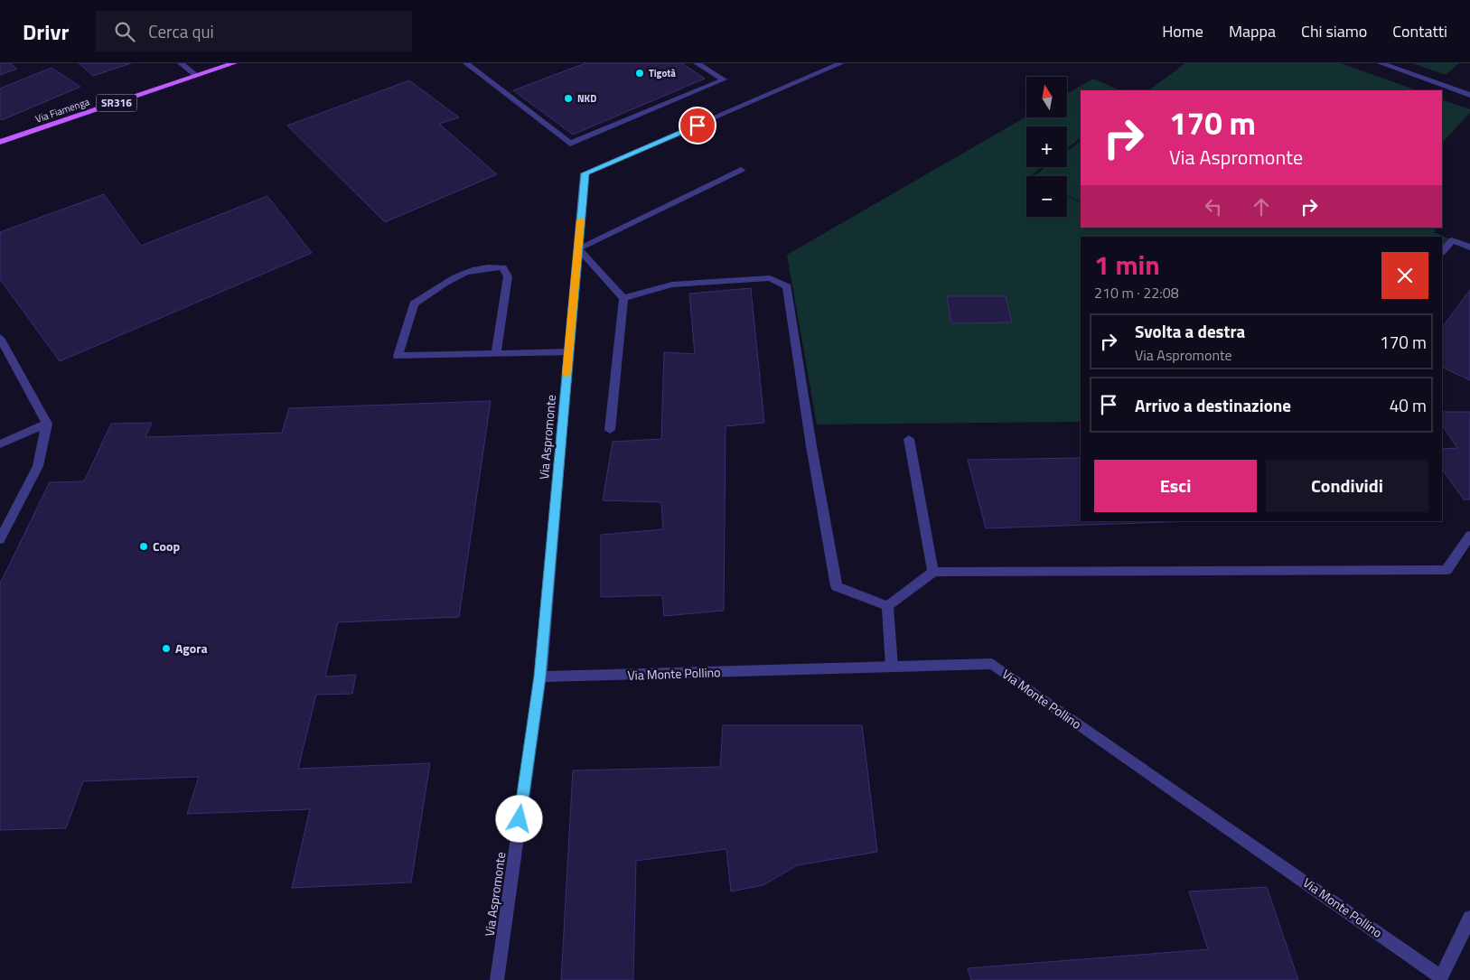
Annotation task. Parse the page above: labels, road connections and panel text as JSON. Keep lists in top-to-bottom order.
{
  "streets": {
    "main road": ["SR316", "Via Fiamenga"],
    "street": ["Via Aspromonte", "Via Monte Pollino"]
  },
  "crossings": [
    ["Via Aspromonte", "Via Monte Pollino"]
  ],
  "places": [
    "Tigotà",
    "NKD",
    "Coop",
    "Agora"
  ],
  "north": "top",
  "page": {
    "header": "Drivr",
    "search": "Cerca qui",
    "nav": [
      "Home",
      "Mappa",
      "Chi siamo",
      "Contatti"
    ],
    "map_buttons": ["+", "−"],
    "turn": ["170 m", "Via Aspromonte"],
    "heading": ["1 min", "210 m · 22:08"],
    "list": [
      {
        "name": "Svolta a destra",
        "note": "Via Aspromonte",
        "value": "170 m"
      },
      {
        "name": "Arrivo a destinazione",
        "value": "40 m"
      }
    ],
    "buttons": ["Esci", "Condividi"]
  }
}
